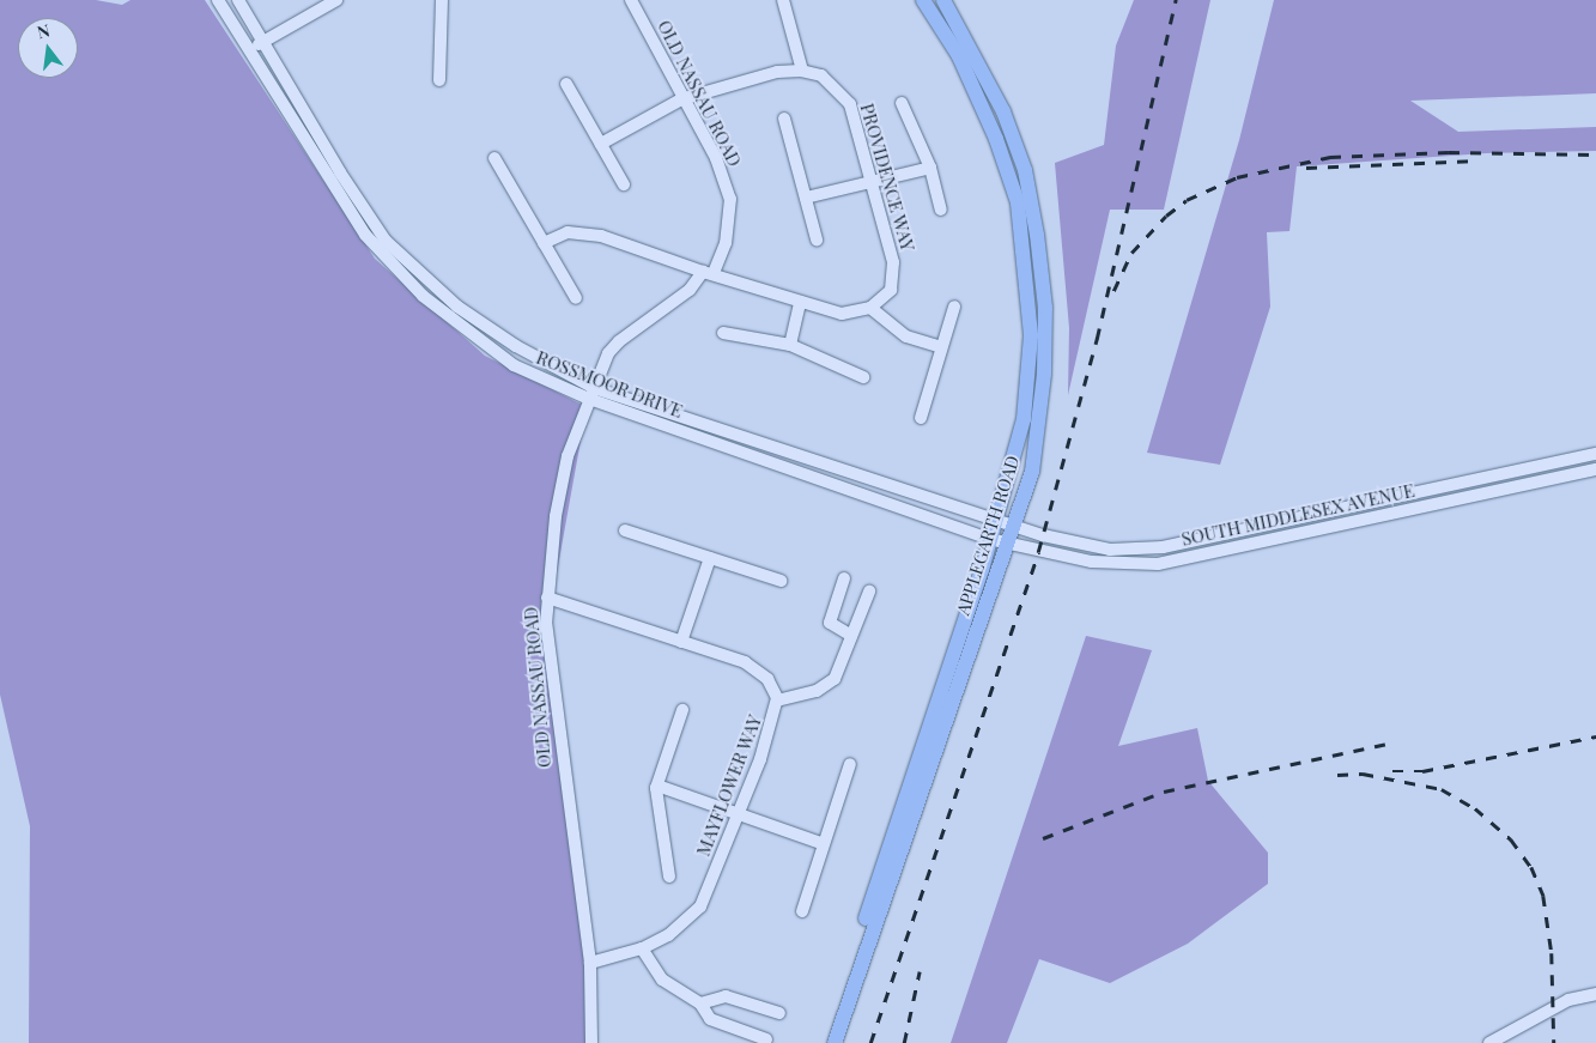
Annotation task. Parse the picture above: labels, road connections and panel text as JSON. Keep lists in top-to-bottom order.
{
  "streets": {
    "main road": ["APPLEGARTH ROAD"],
    "street": [
      "OLD NASSAU ROAD",
      "PROVIDENCE WAY",
      "ROSSMOOR DRIVE",
      "SOUTH MIDDLESEX AVENUE",
      "MAYFLOWER WAY"
    ]
  },
  "crossings": [
    ["OLD NASSAU ROAD", "PROVIDENCE WAY"],
    ["OLD NASSAU ROAD", "ROSSMOOR DRIVE"],
    ["OLD NASSAU ROAD", "MAYFLOWER WAY"],
    ["ROSSMOOR DRIVE", "SOUTH MIDDLESEX AVENUE"],
    ["ROSSMOOR DRIVE", "APPLEGARTH ROAD"],
    ["SOUTH MIDDLESEX AVENUE", "APPLEGARTH ROAD"]
  ],
  "north": "top"
}
